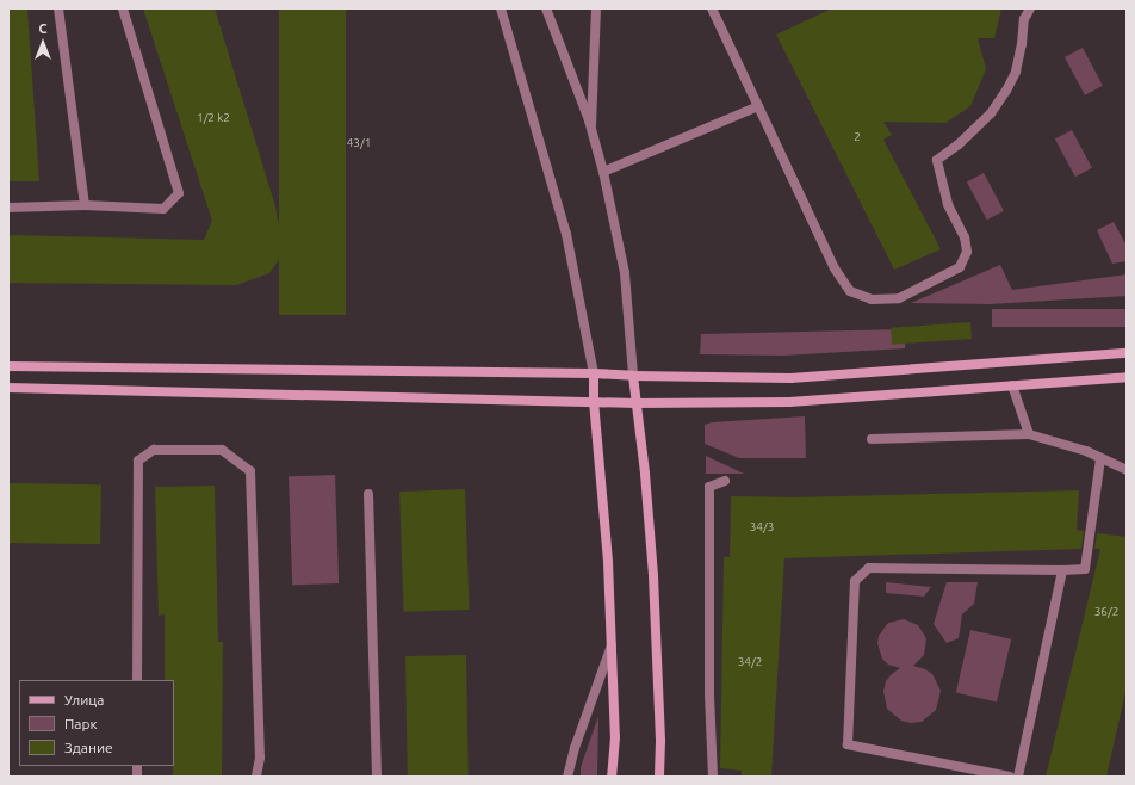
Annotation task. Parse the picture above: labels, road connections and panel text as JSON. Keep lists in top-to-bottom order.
{
  "house_numbers": [
    "1/2 k2",
    "2",
    "43/1",
    "34/3",
    "36/2",
    "34/2"
  ],
  "legend": ["Улица", "Парк", "Здание"],
  "north": "top"
}
